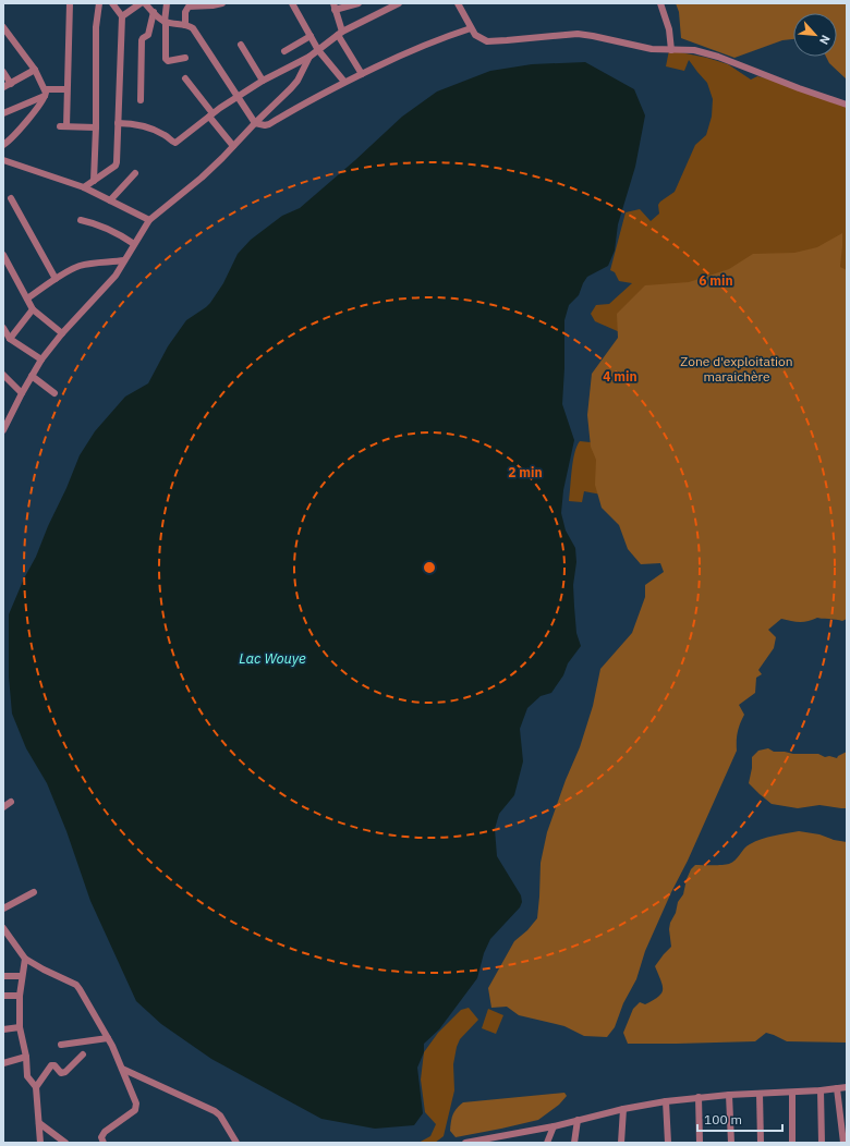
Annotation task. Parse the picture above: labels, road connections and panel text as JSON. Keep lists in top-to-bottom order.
{
  "water": ["Lac Wouye"],
  "parks": ["Zone d'exploitation maraichère"],
  "scale_bar": "100 m",
  "north": "bottom right",
  "rings": ["6 min", "4 min", "2 min"]
}
